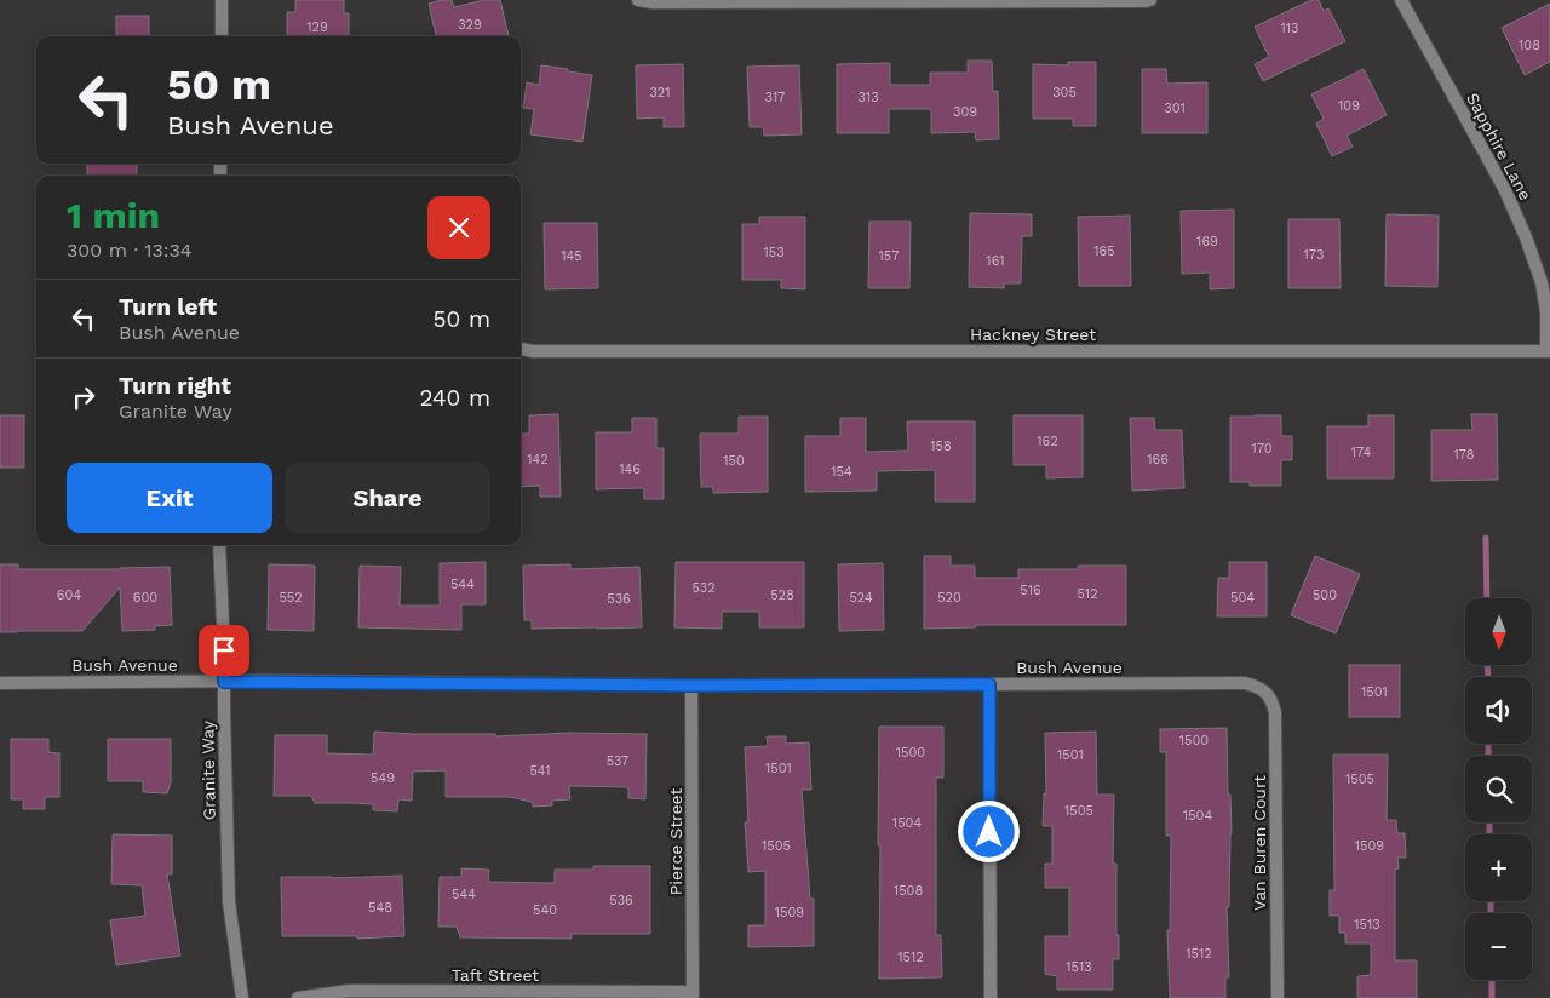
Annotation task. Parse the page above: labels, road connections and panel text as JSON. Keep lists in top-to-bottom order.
{
  "streets": {
    "street": [
      "Sapphire Lane",
      "Hackney Street",
      "Bush Avenue",
      "Granite Way",
      "Pierce Street",
      "Van Buren Court",
      "Taft Street"
    ]
  },
  "crossings": [
    ["Sapphire Lane", "Hackney Street"],
    ["Bush Avenue", "Granite Way"],
    ["Bush Avenue", "Pierce Street"],
    ["Bush Avenue", "Van Buren Court"],
    ["Pierce Street", "Taft Street"]
  ],
  "house_numbers": [
    "329",
    "129",
    "113",
    "108",
    "321",
    "305",
    "317",
    "313",
    "109",
    "301",
    "309",
    "169",
    "165",
    "153",
    "173",
    "145",
    "157",
    "161",
    "162",
    "158",
    "170",
    "174",
    "178",
    "142",
    "166",
    "150",
    "146",
    "154",
    "544",
    "532",
    "516",
    "512",
    "604",
    "528",
    "500",
    "600",
    "552",
    "524",
    "520",
    "504",
    "536",
    "1501",
    "1500",
    "1500",
    "1501",
    "537",
    "1501",
    "541",
    "549",
    "1505",
    "1505",
    "1504",
    "1504",
    "1505",
    "1509",
    "1508",
    "544",
    "536",
    "548",
    "540",
    "1509",
    "1513",
    "1512",
    "1512",
    "1513"
  ],
  "north": "bottom",
  "page": {
    "turn": ["50 m", "Bush Avenue"],
    "heading": ["1 min", "300 m · 13:34"],
    "list": [
      {
        "name": "Turn left",
        "note": "Bush Avenue",
        "value": "50 m"
      },
      {
        "name": "Turn right",
        "note": "Granite Way",
        "value": "240 m"
      }
    ],
    "buttons": ["Exit", "Share"],
    "map_buttons": ["+", "−"]
  }
}
